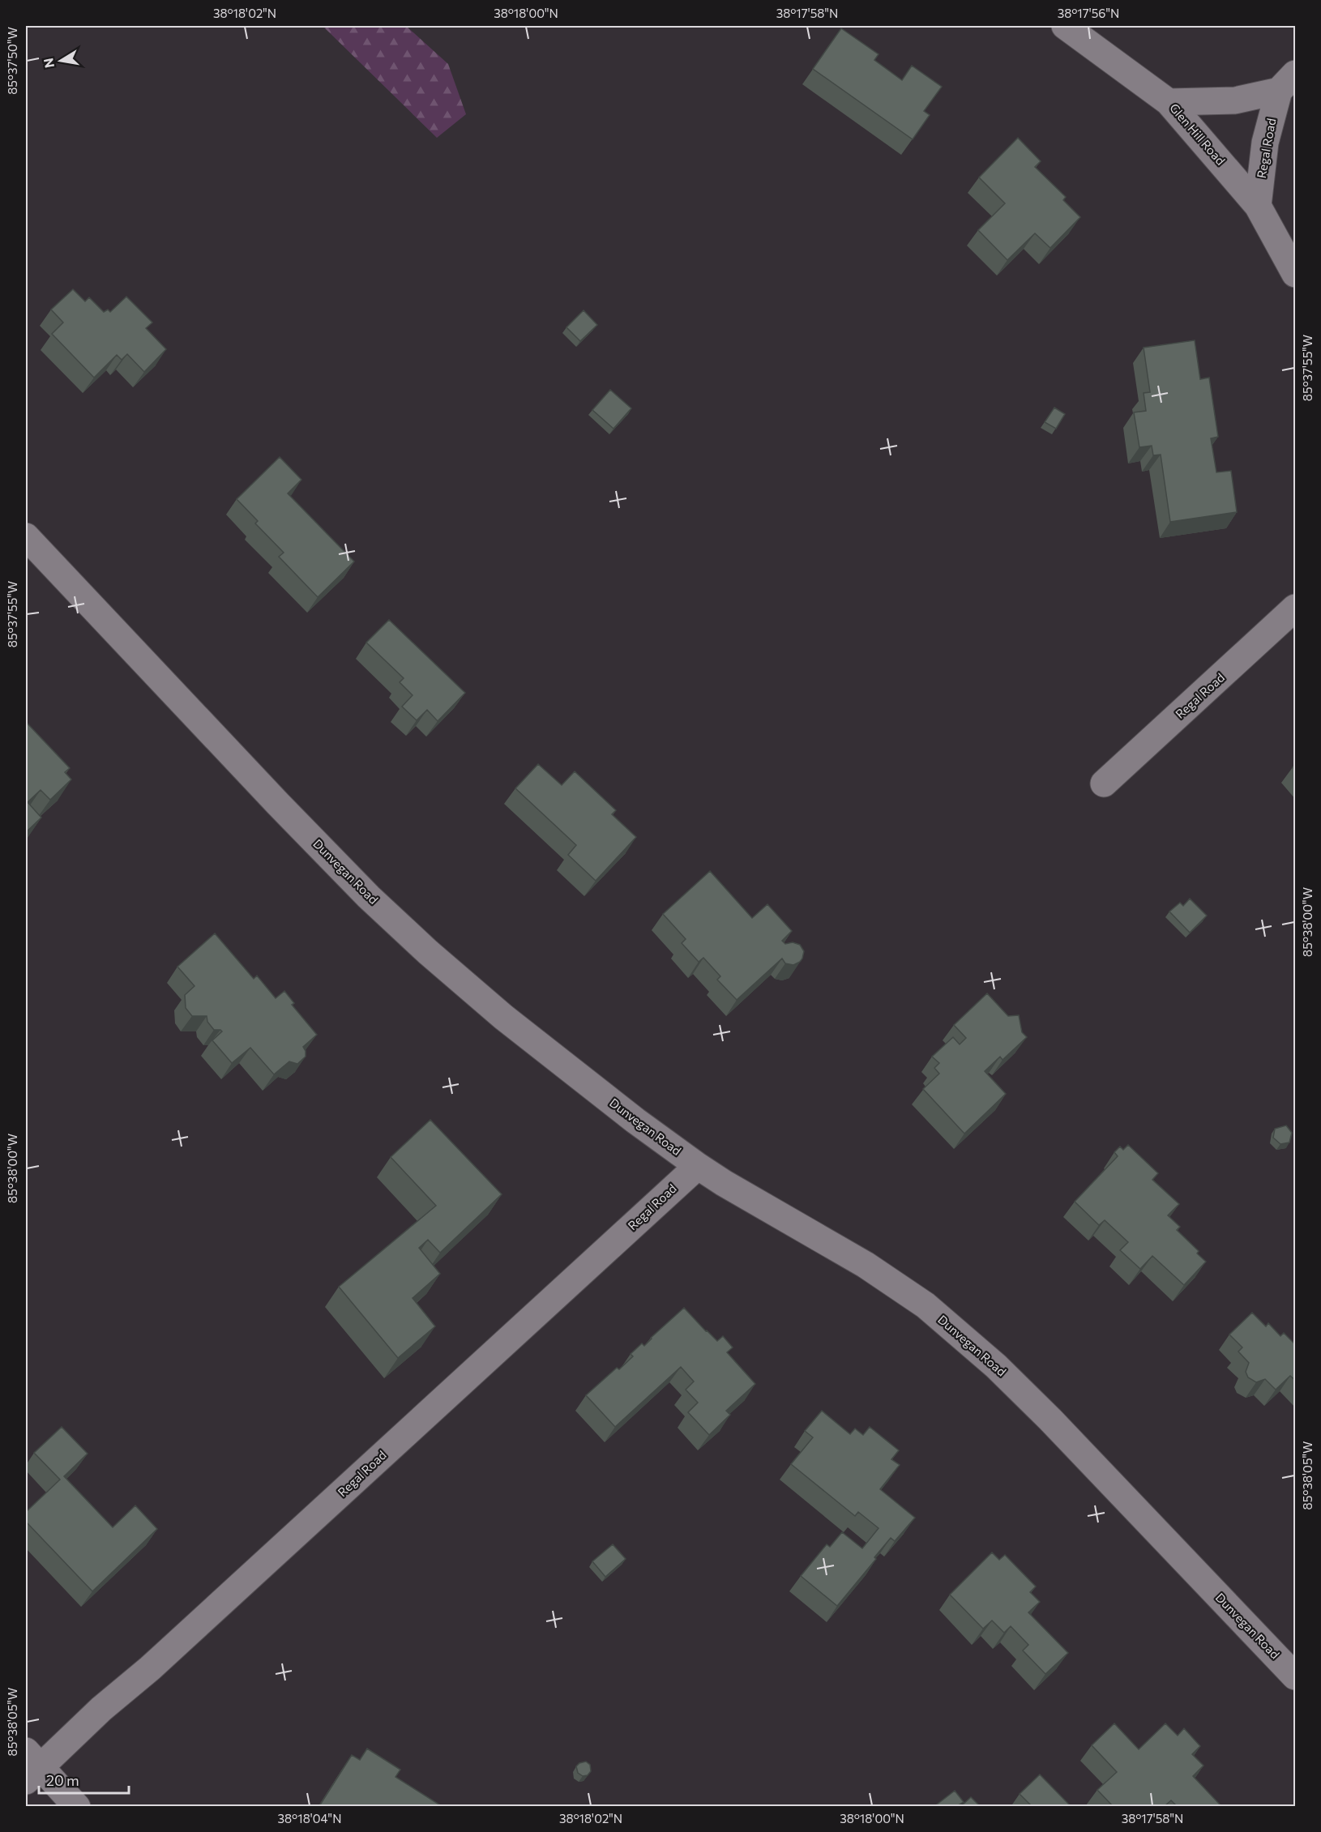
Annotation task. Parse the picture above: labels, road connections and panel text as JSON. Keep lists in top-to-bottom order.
{
  "streets": {
    "street": ["Glen Hill Road", "Regal Road", "Dunvegan Road"]
  },
  "crossings": [
    ["Glen Hill Road", "Regal Road"],
    ["Regal Road", "Dunvegan Road"]
  ],
  "scale_bar": "20 m",
  "north": "left",
  "coordinates": [
    "38°18'02\"N",
    "38°18'00\"N",
    "38°17'58\"N",
    "38°17'56\"N",
    "85°37'50\"W",
    "85°37'55\"W",
    "85°38'00\"W",
    "85°38'05\"W",
    "38°18'04\"N"
  ]
}
